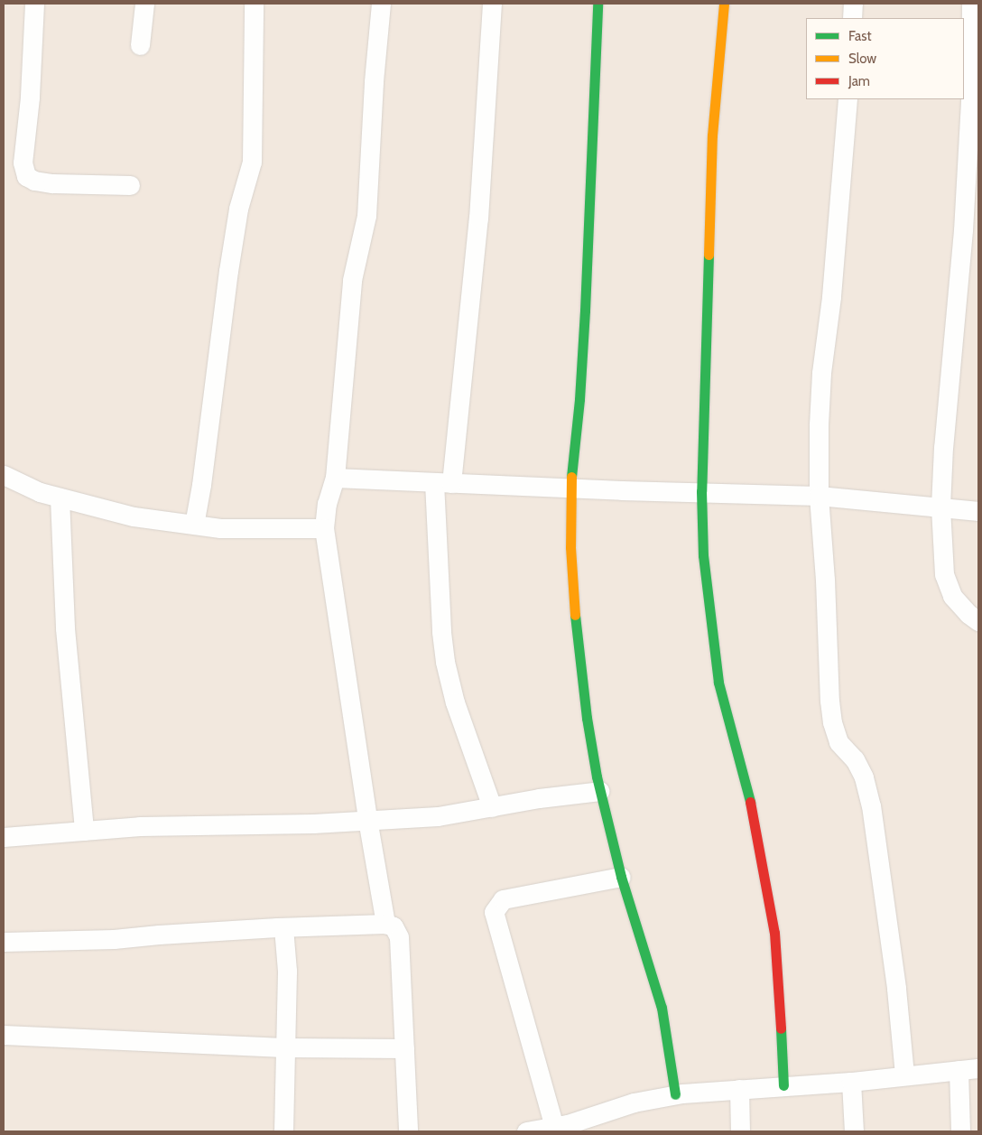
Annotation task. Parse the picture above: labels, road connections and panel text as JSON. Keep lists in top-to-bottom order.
{
  "legend": ["Fast", "Slow", "Jam"]
}
